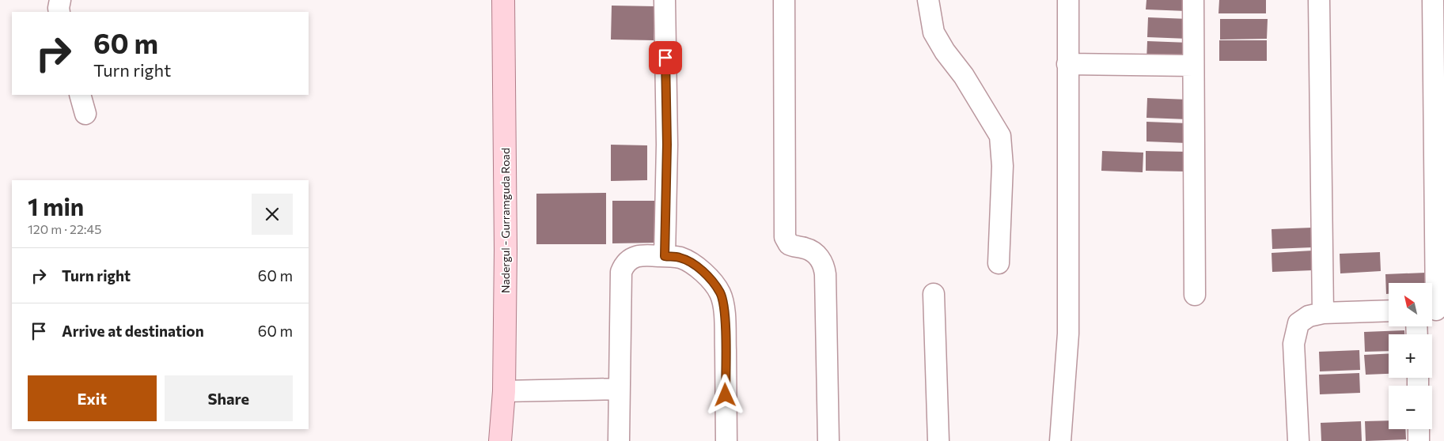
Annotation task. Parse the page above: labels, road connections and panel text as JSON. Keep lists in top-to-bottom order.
{
  "streets": {
    "main road": ["Nadergul - Gurramguda Road"]
  },
  "north": "top left",
  "page": {
    "turn": ["60 m", "Turn right"],
    "heading": ["1 min", "120 m · 22:45"],
    "list": [
      {
        "name": "Turn right",
        "value": "60 m"
      },
      {
        "name": "Arrive at destination",
        "value": "60 m"
      }
    ],
    "map_buttons": ["+", "−"],
    "buttons": ["Exit", "Share"]
  }
}
